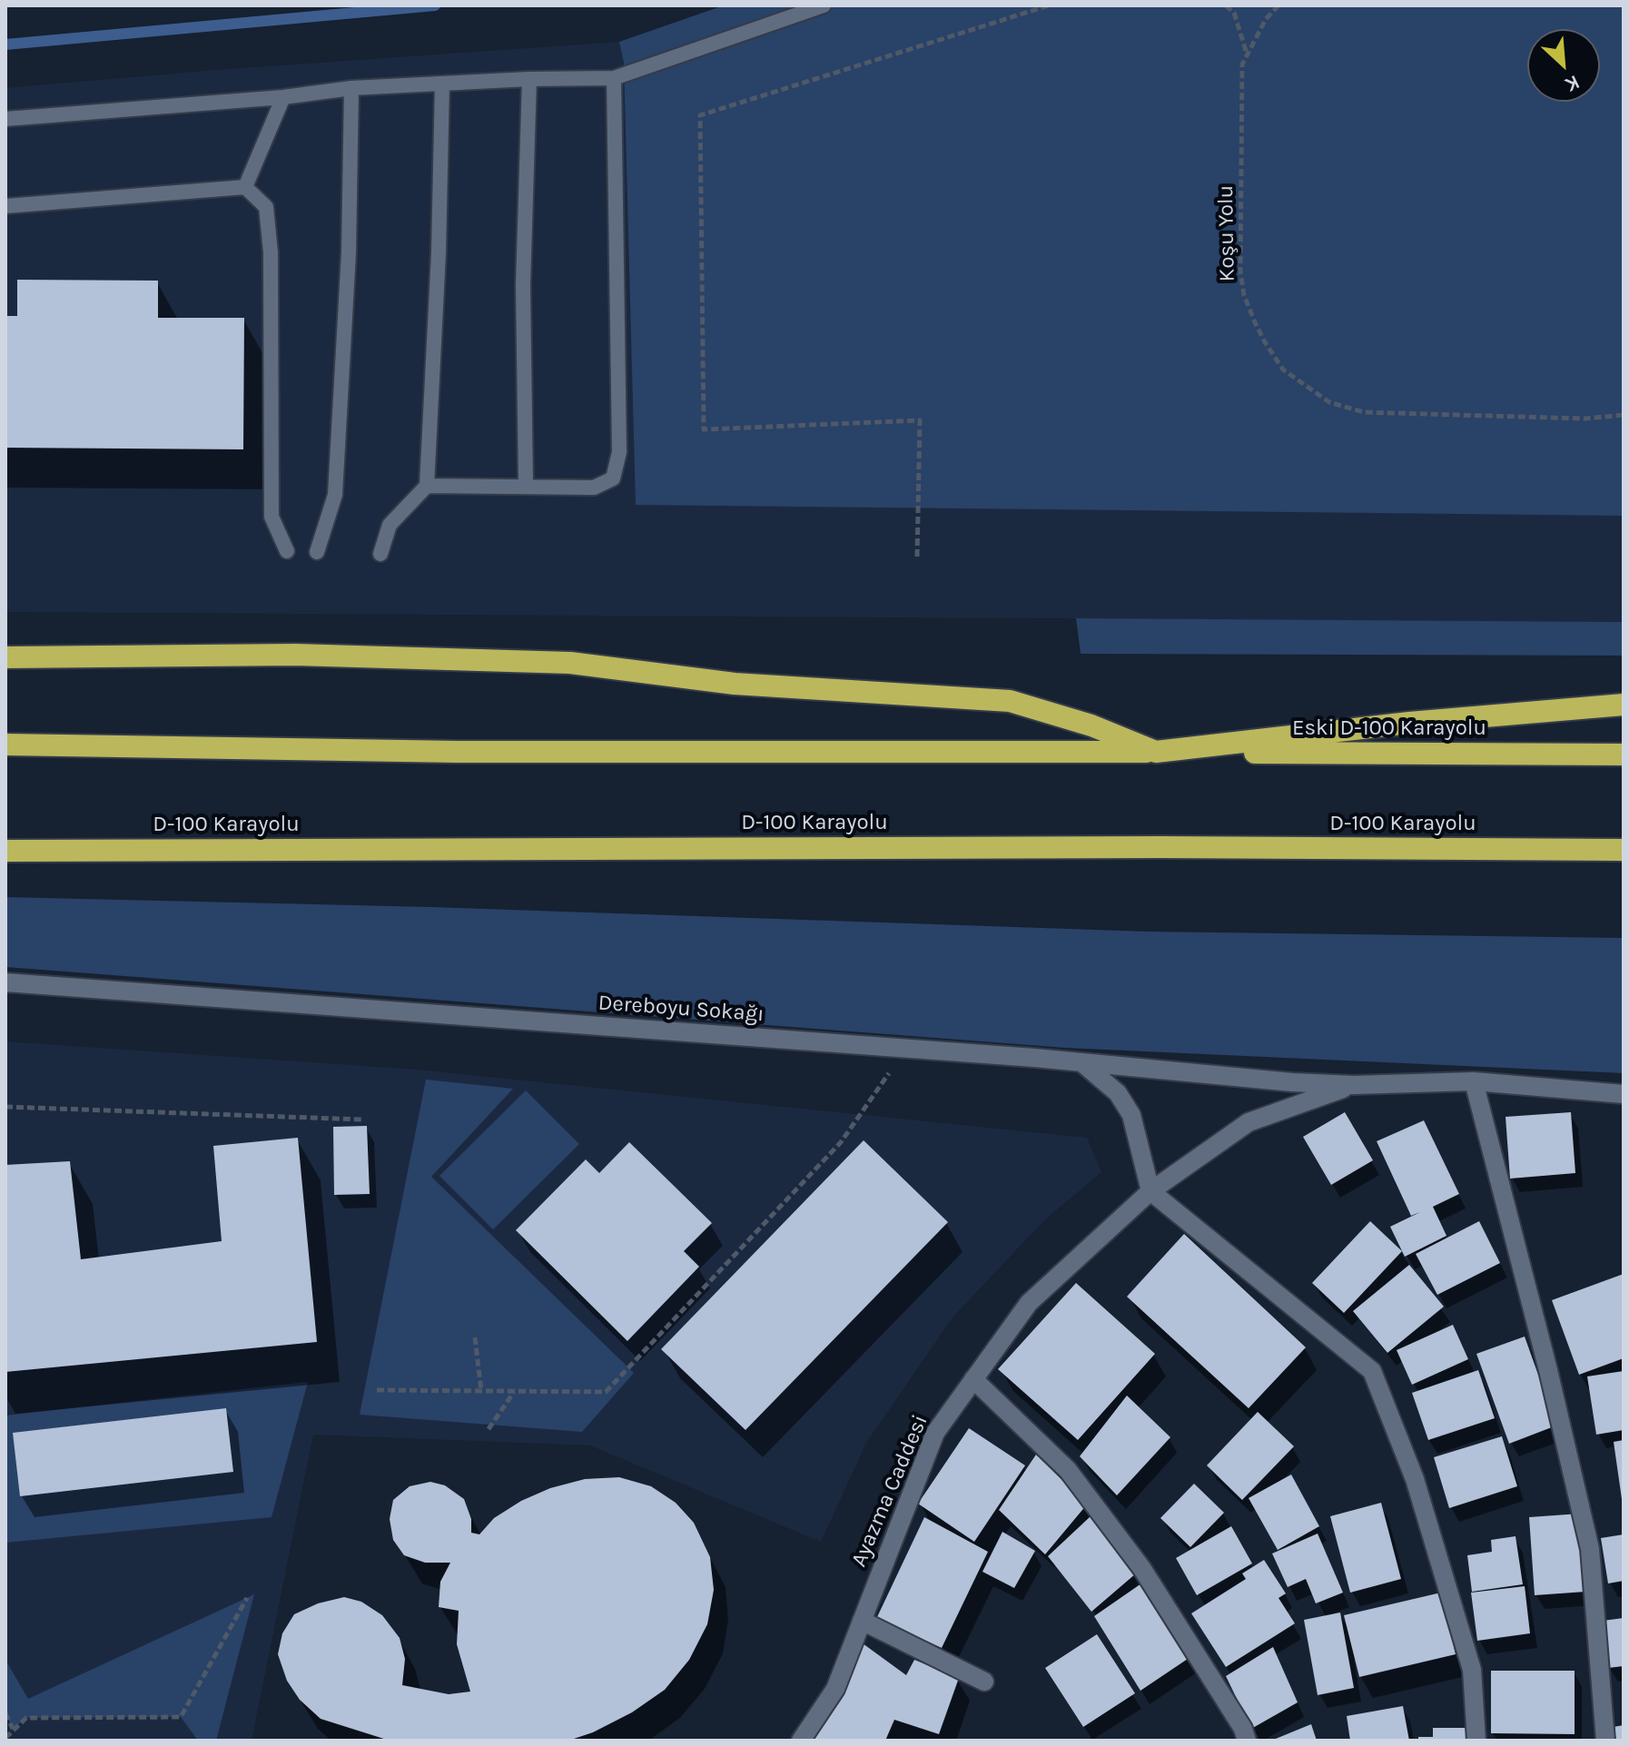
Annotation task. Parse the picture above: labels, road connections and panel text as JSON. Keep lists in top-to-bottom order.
{
  "streets": {
    "highway": ["Eski D-100 Karayolu", "D-100 Karayolu"],
    "street": ["Dereboyu Sokağı", "Ayazma Caddesi"],
    "path": ["Koşu Yolu"]
  },
  "crossings": [
    ["Dereboyu Sokağı", "Ayazma Caddesi"]
  ],
  "north": "bottom right"
}
